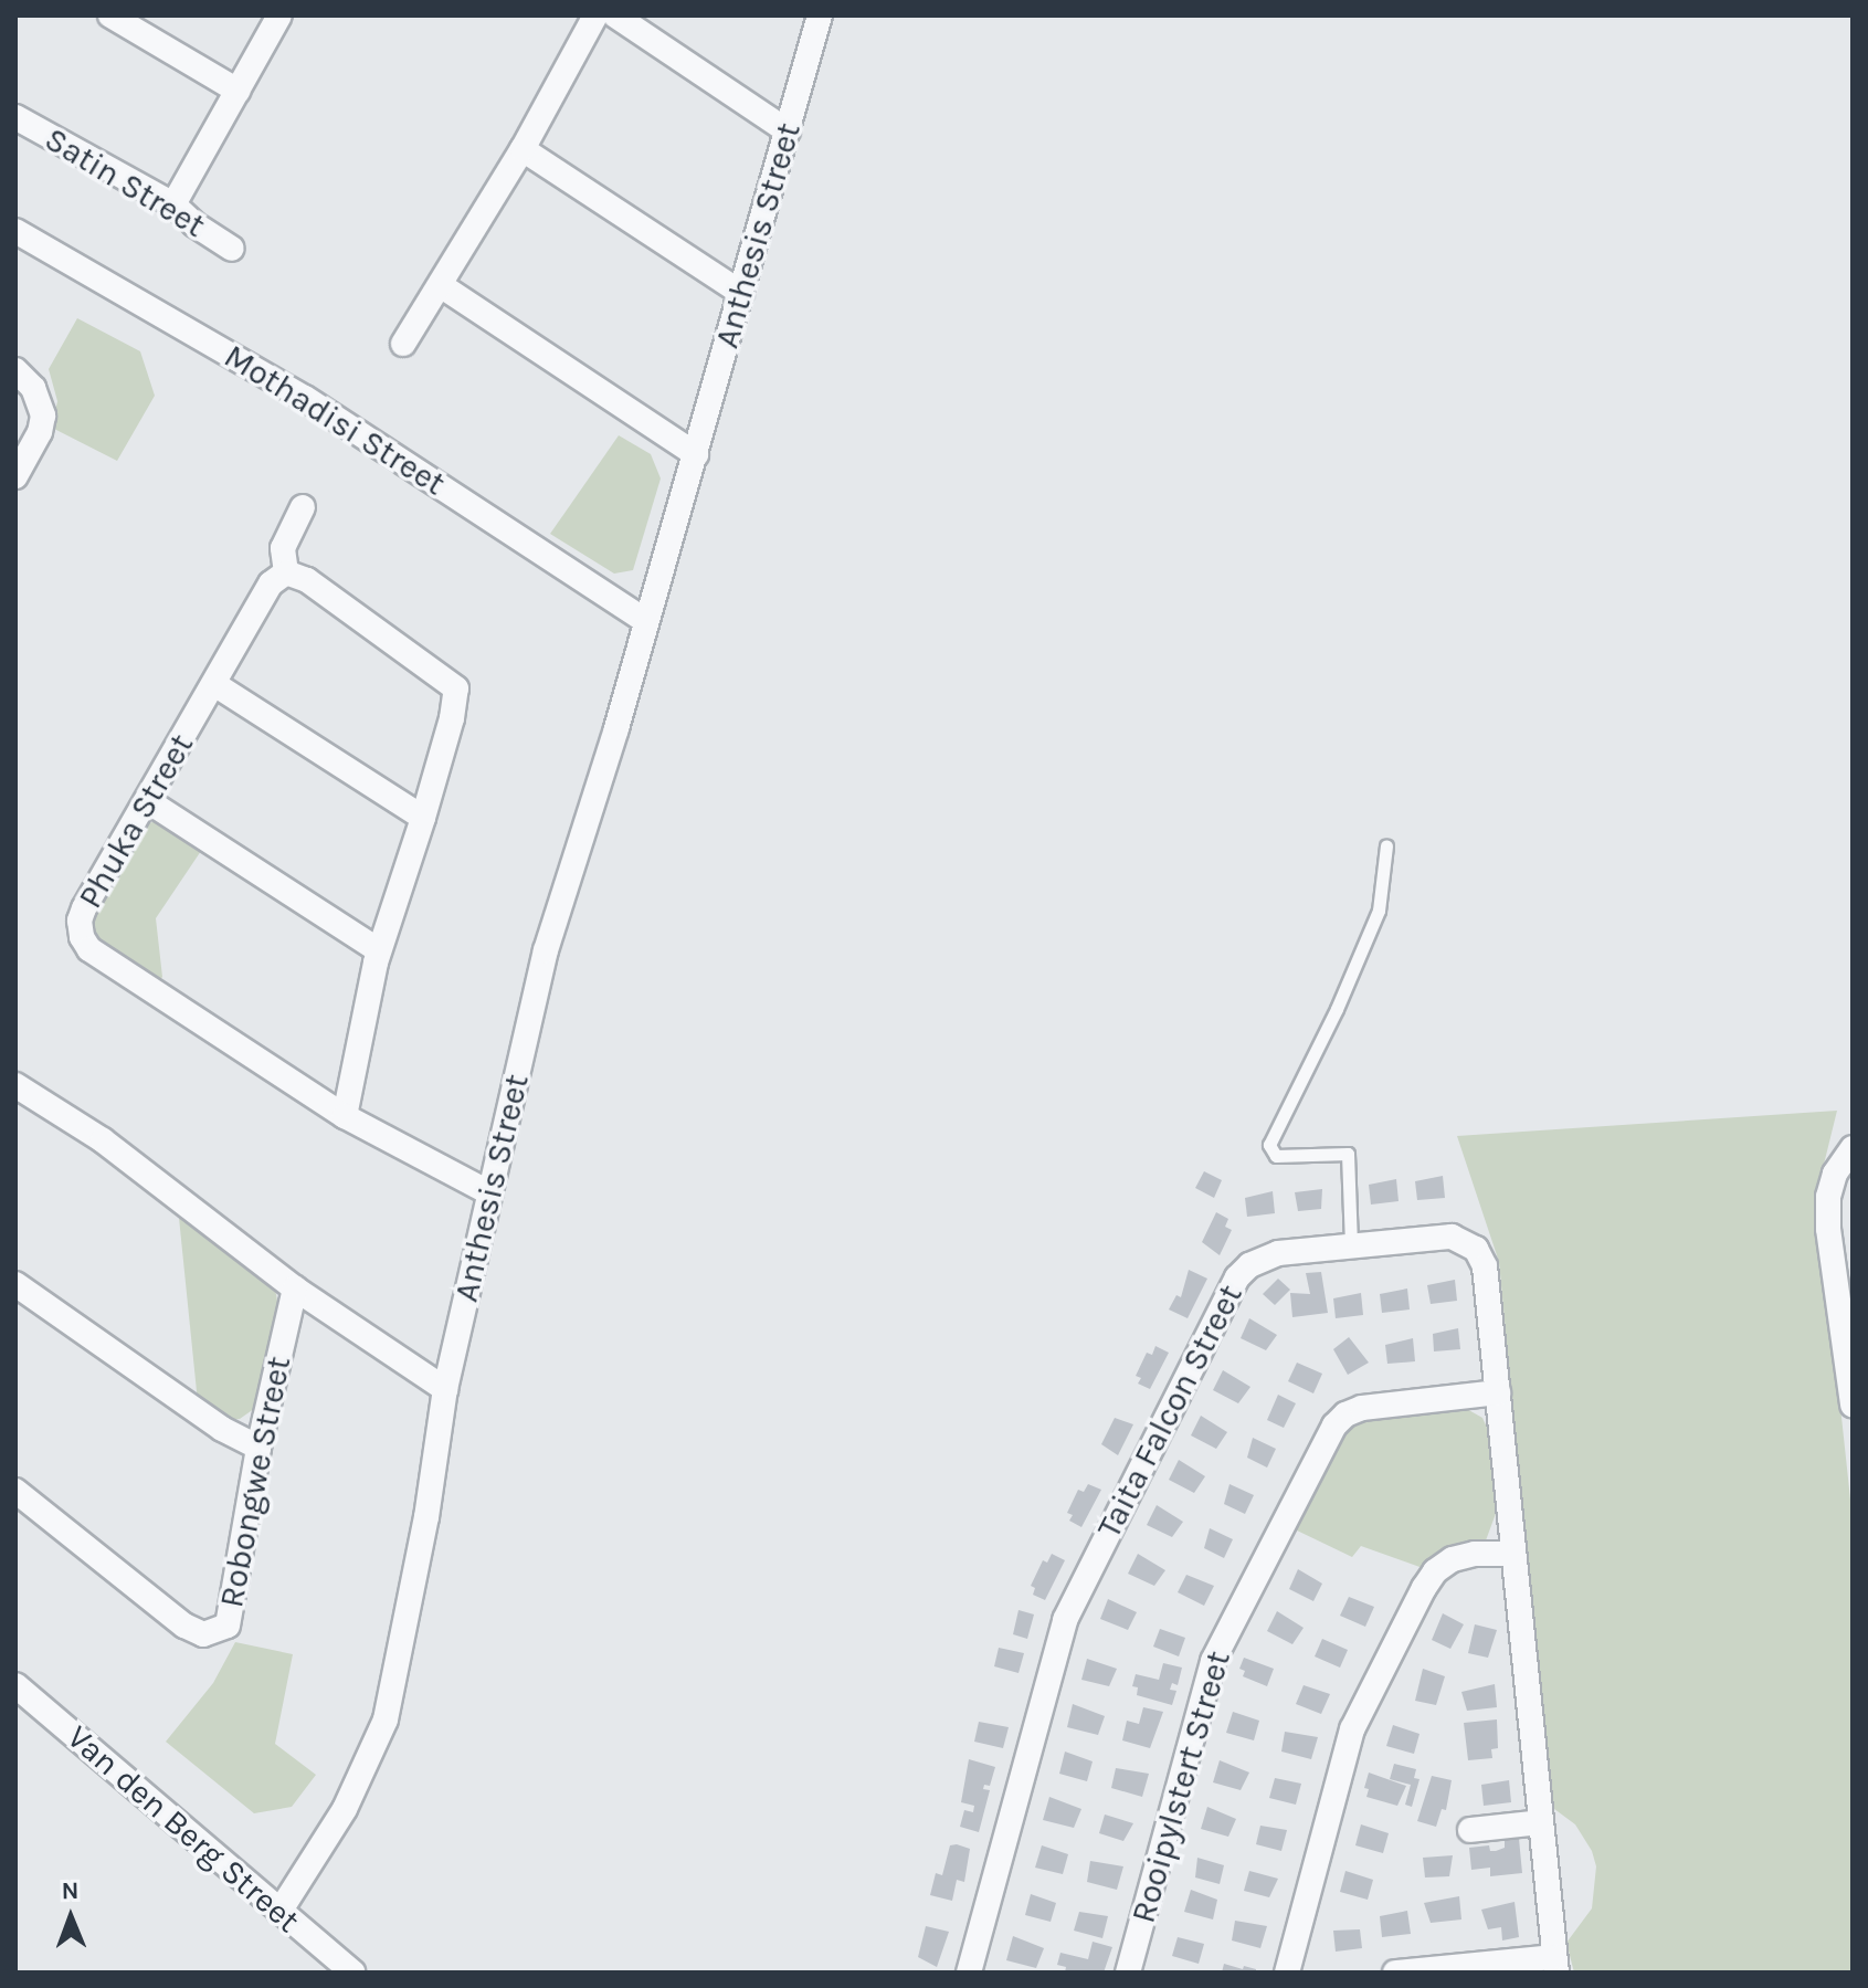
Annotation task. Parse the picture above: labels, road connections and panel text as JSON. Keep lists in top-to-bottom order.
{
  "streets": {
    "street": [
      "Satin Street",
      "Anthesis Street",
      "Mothadisi Street",
      "Phuka Street",
      "Taita Falcon Street",
      "Robongwe Street",
      "Rooipylstert Street",
      "Van den Berg Street"
    ]
  },
  "crossings": [
    ["Anthesis Street", "Mothadisi Street"],
    ["Anthesis Street", "Phuka Street"],
    ["Anthesis Street", "Van den Berg Street"],
    ["Taita Falcon Street", "Rooipylstert Street"]
  ],
  "north": "top"
}
